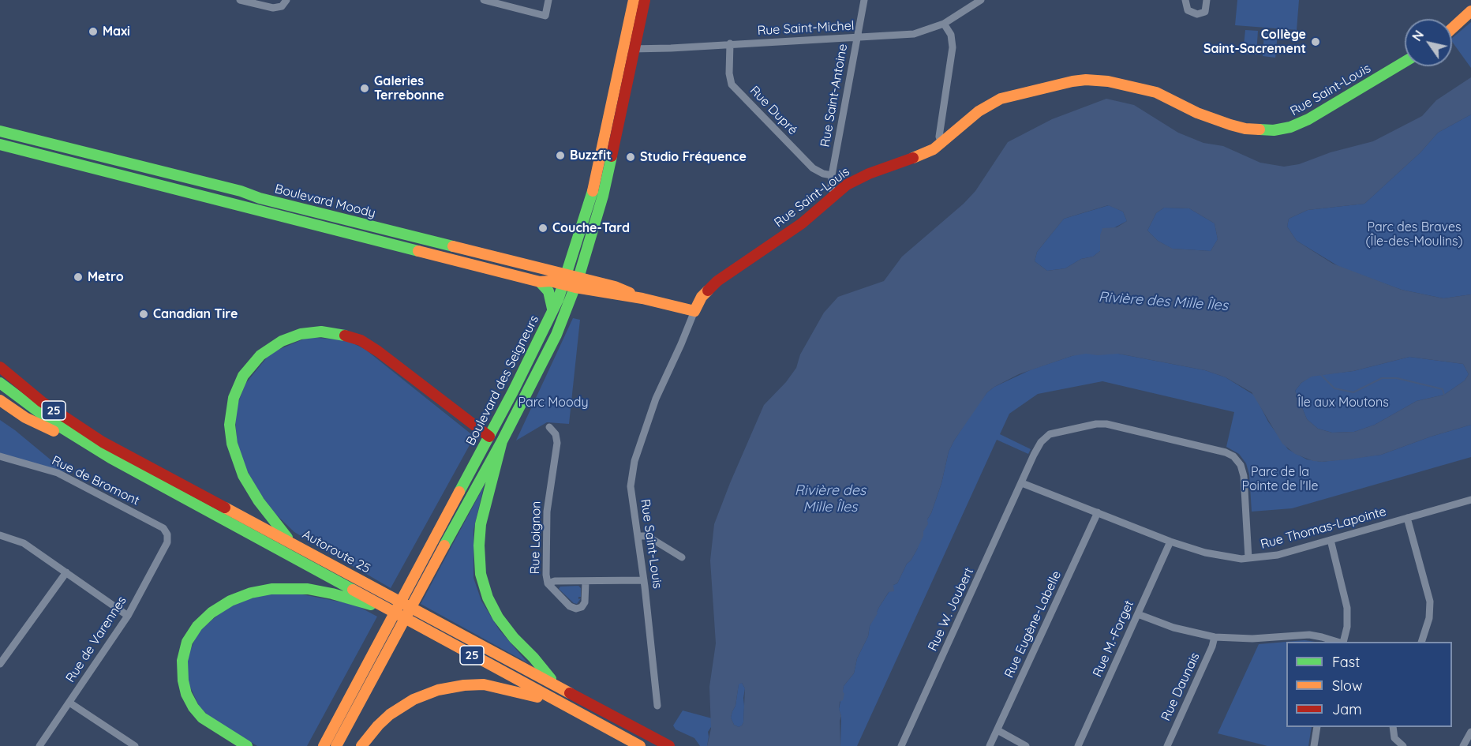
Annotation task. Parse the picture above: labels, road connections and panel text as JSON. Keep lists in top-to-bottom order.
{
  "streets": {
    "main road": [
      "Rue Saint-Louis",
      "Boulevard Moody",
      "Boulevard des Seigneurs",
      "25",
      "Autoroute 25"
    ],
    "street": [
      "Rue Saint-Michel",
      "Rue Saint-Antoine",
      "Rue Dupré",
      "Rue de Bromont",
      "Rue Thomas-Lapointe",
      "Rue Loignon",
      "Rue W. Joubert",
      "Rue Eugène-Labelle",
      "Rue M.-Forget",
      "Rue de Varennes",
      "Rue Daunais"
    ]
  },
  "crossings": [
    ["Rue Saint-Michel", "Rue Saint-Antoine"],
    ["Rue Saint-Michel", "Rue Dupré"],
    ["Rue Saint-Michel", "Boulevard des Seigneurs"],
    ["Rue Saint-Louis", "Rue Saint-Antoine"],
    ["Rue Saint-Louis", "Boulevard Moody"],
    ["Rue Saint-Louis", "Rue Loignon"],
    ["Rue Saint-Antoine", "Rue Dupré"],
    ["Boulevard Moody", "Boulevard des Seigneurs"],
    ["Rue de Bromont", "Rue de Varennes"],
    ["Rue Thomas-Lapointe", "Rue W. Joubert"],
    ["Rue Thomas-Lapointe", "Rue Eugène-Labelle"],
    ["Rue Thomas-Lapointe", "Rue M.-Forget"]
  ],
  "water": ["Rivière des Mille Îles"],
  "parks": [
    "Parc des Braves (Île-des-Moulins)",
    "Parc Moody",
    "Île aux Moutons",
    "Parc de la Pointe de l'Ile"
  ],
  "places": [
    "Maxi",
    "Collège Saint-Sacrement",
    "Galeries Terrebonne",
    "Buzzfit",
    "Studio Fréquence",
    "Couche-Tard",
    "Metro",
    "Canadian Tire"
  ],
  "legend": ["Fast", "Slow", "Jam"],
  "north": "top left"
}
